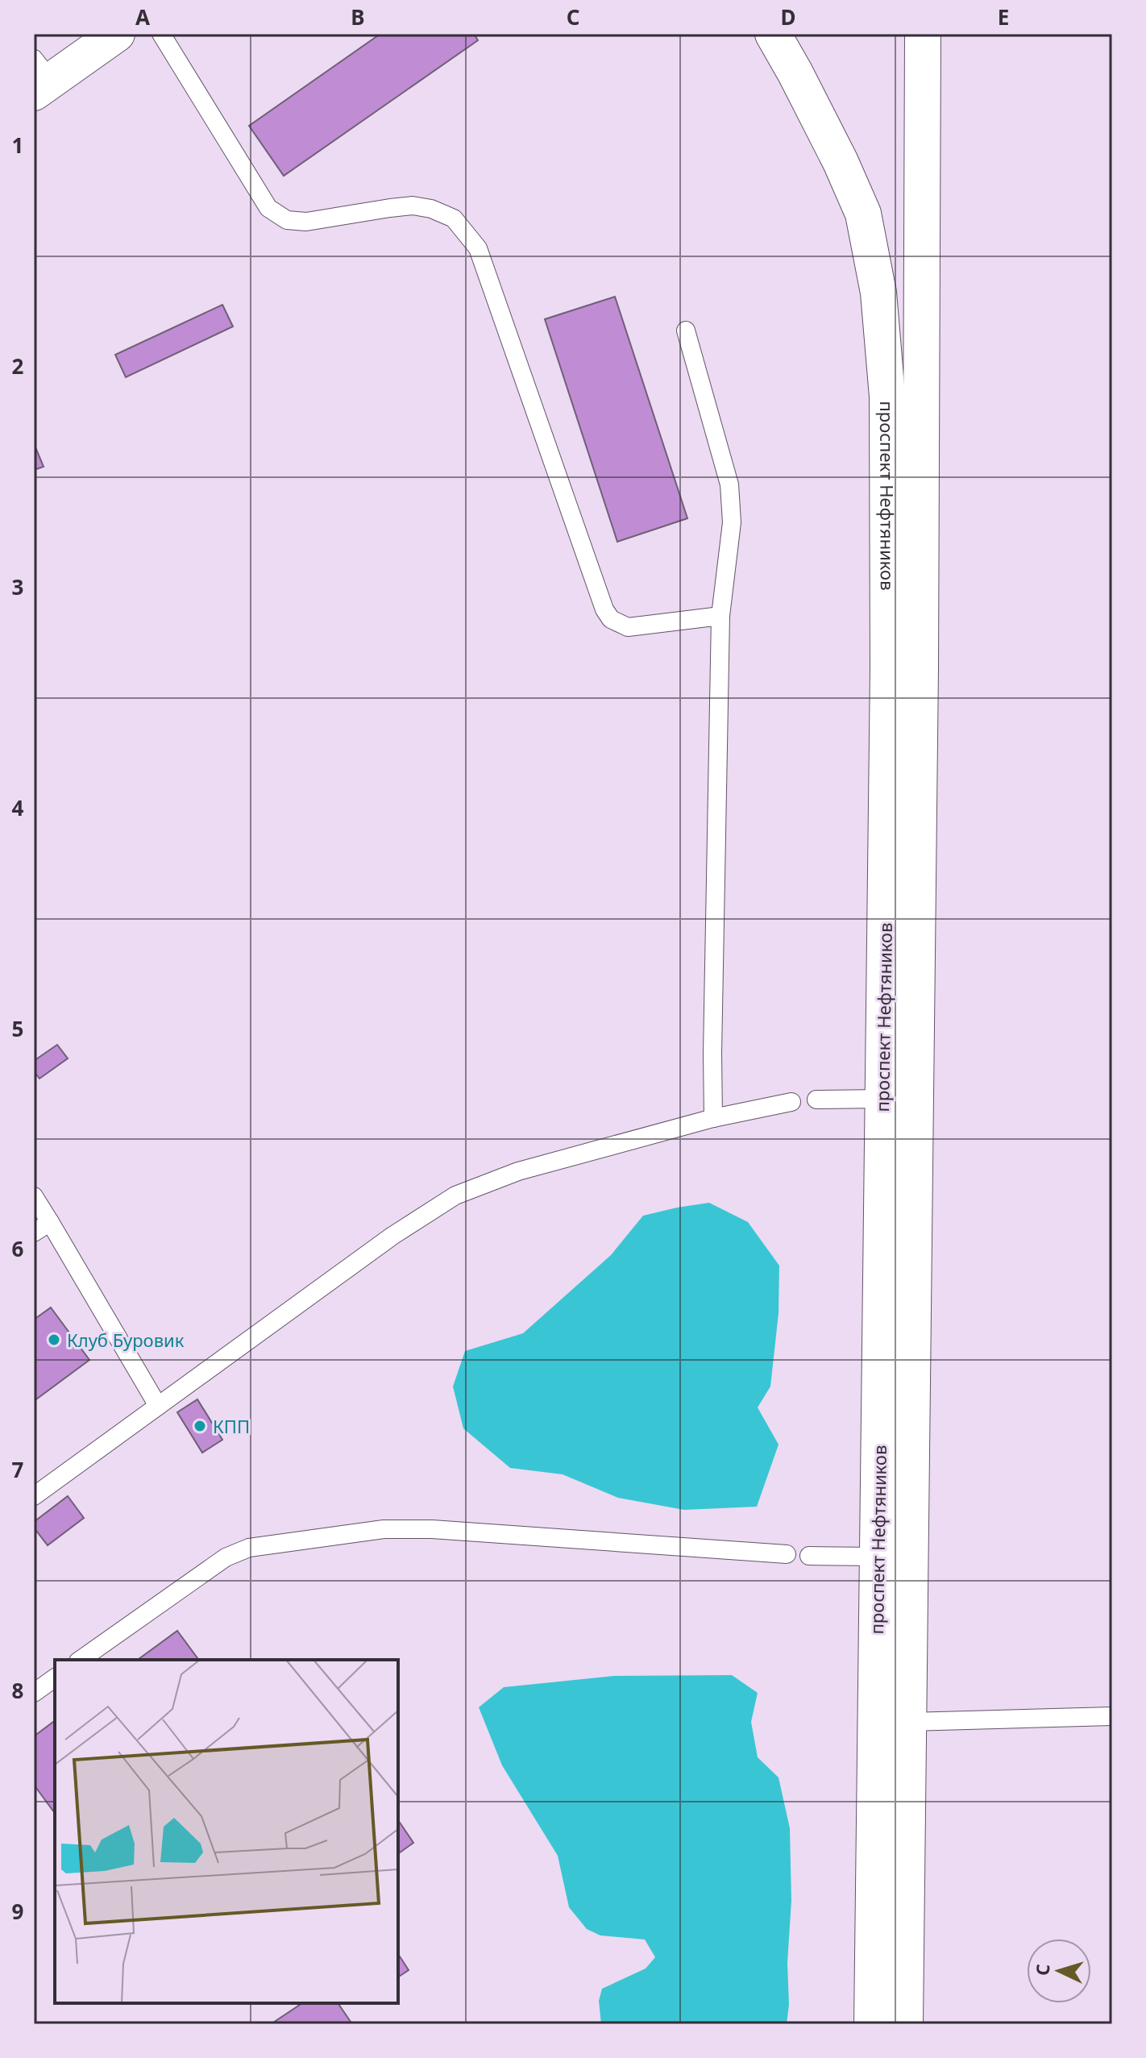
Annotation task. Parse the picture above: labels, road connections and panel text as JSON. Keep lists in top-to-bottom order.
{
  "streets": {
    "main road": ["проспект Нефтяников"]
  },
  "places": ["Клуб Буровик", "КПП"],
  "north": "left",
  "grid": {
    "columns": [
      "A",
      "B",
      "C",
      "D",
      "E"
    ],
    "rows": [
      "1",
      "2",
      "3",
      "4",
      "5",
      "6",
      "7",
      "8",
      "9"
    ]
  }
}
